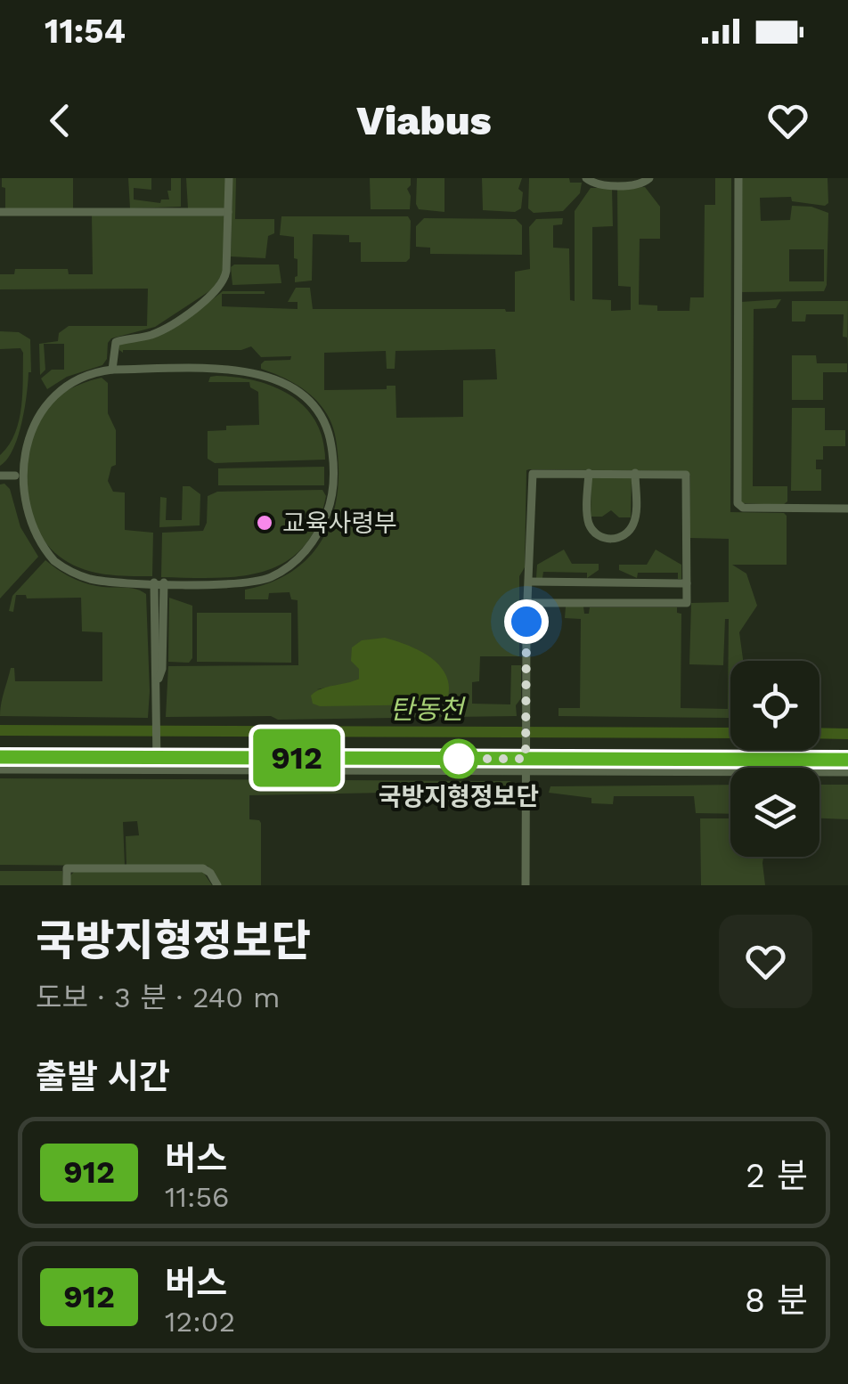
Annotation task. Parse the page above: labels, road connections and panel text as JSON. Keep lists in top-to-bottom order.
{
  "water": ["탄동천"],
  "places": ["교육사령부", "국방지형정보단"],
  "lines": ["bus line 912"],
  "page": {
    "status": "11:54",
    "header": "Viabus",
    "on_map": "912",
    "heading": [
      ["국방지형정보단", "도보 · 3 분 · 240 m"],
      "출발 시간"
    ],
    "list": [
      {
        "mark": "912",
        "name": "버스",
        "note": "11:56",
        "value": "2 분"
      },
      {
        "mark": "912",
        "name": "버스",
        "note": "12:02",
        "value": "8 분"
      }
    ]
  }
}
